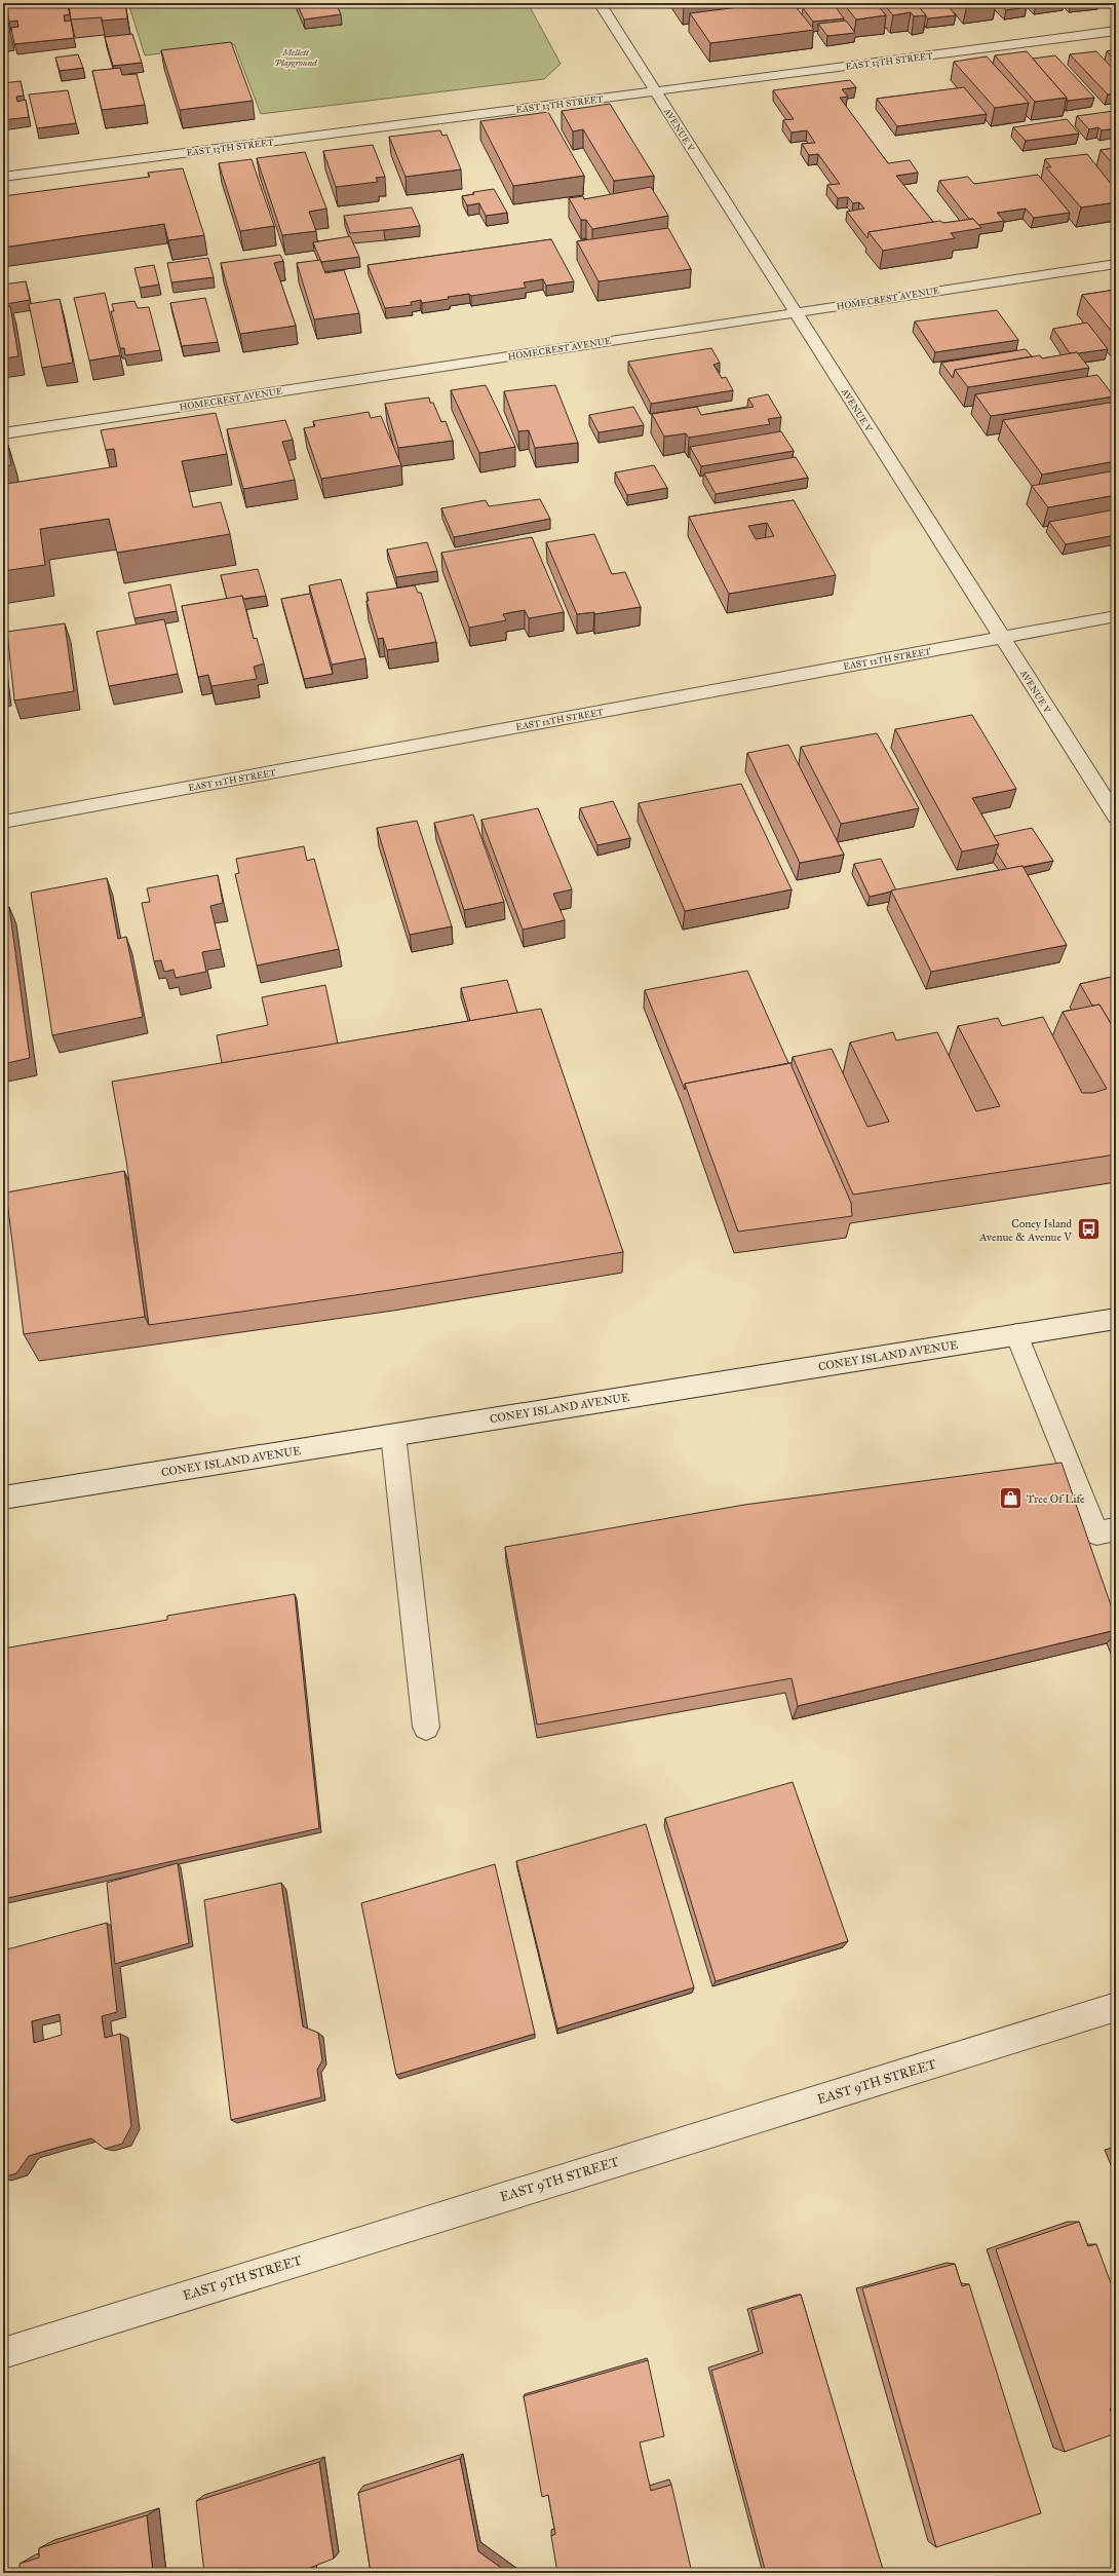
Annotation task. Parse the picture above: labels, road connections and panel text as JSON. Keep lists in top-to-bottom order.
{
  "streets": {
    "street": [
      "EAST 13TH STREET",
      "AVENUE V",
      "HOMECREST AVENUE",
      "EAST 12TH STREET",
      "CONEY ISLAND AVENUE",
      "EAST 9TH STREET"
    ]
  },
  "crossings": [
    ["EAST 13TH STREET", "AVENUE V"],
    ["AVENUE V", "HOMECREST AVENUE"],
    ["AVENUE V", "EAST 12TH STREET"]
  ],
  "parks": ["Mellett Playground"],
  "places": {
    "bus stop": ["Coney Island Avenue & Avenue V"],
    "shop": ["Tree Of Life"]
  }
}
